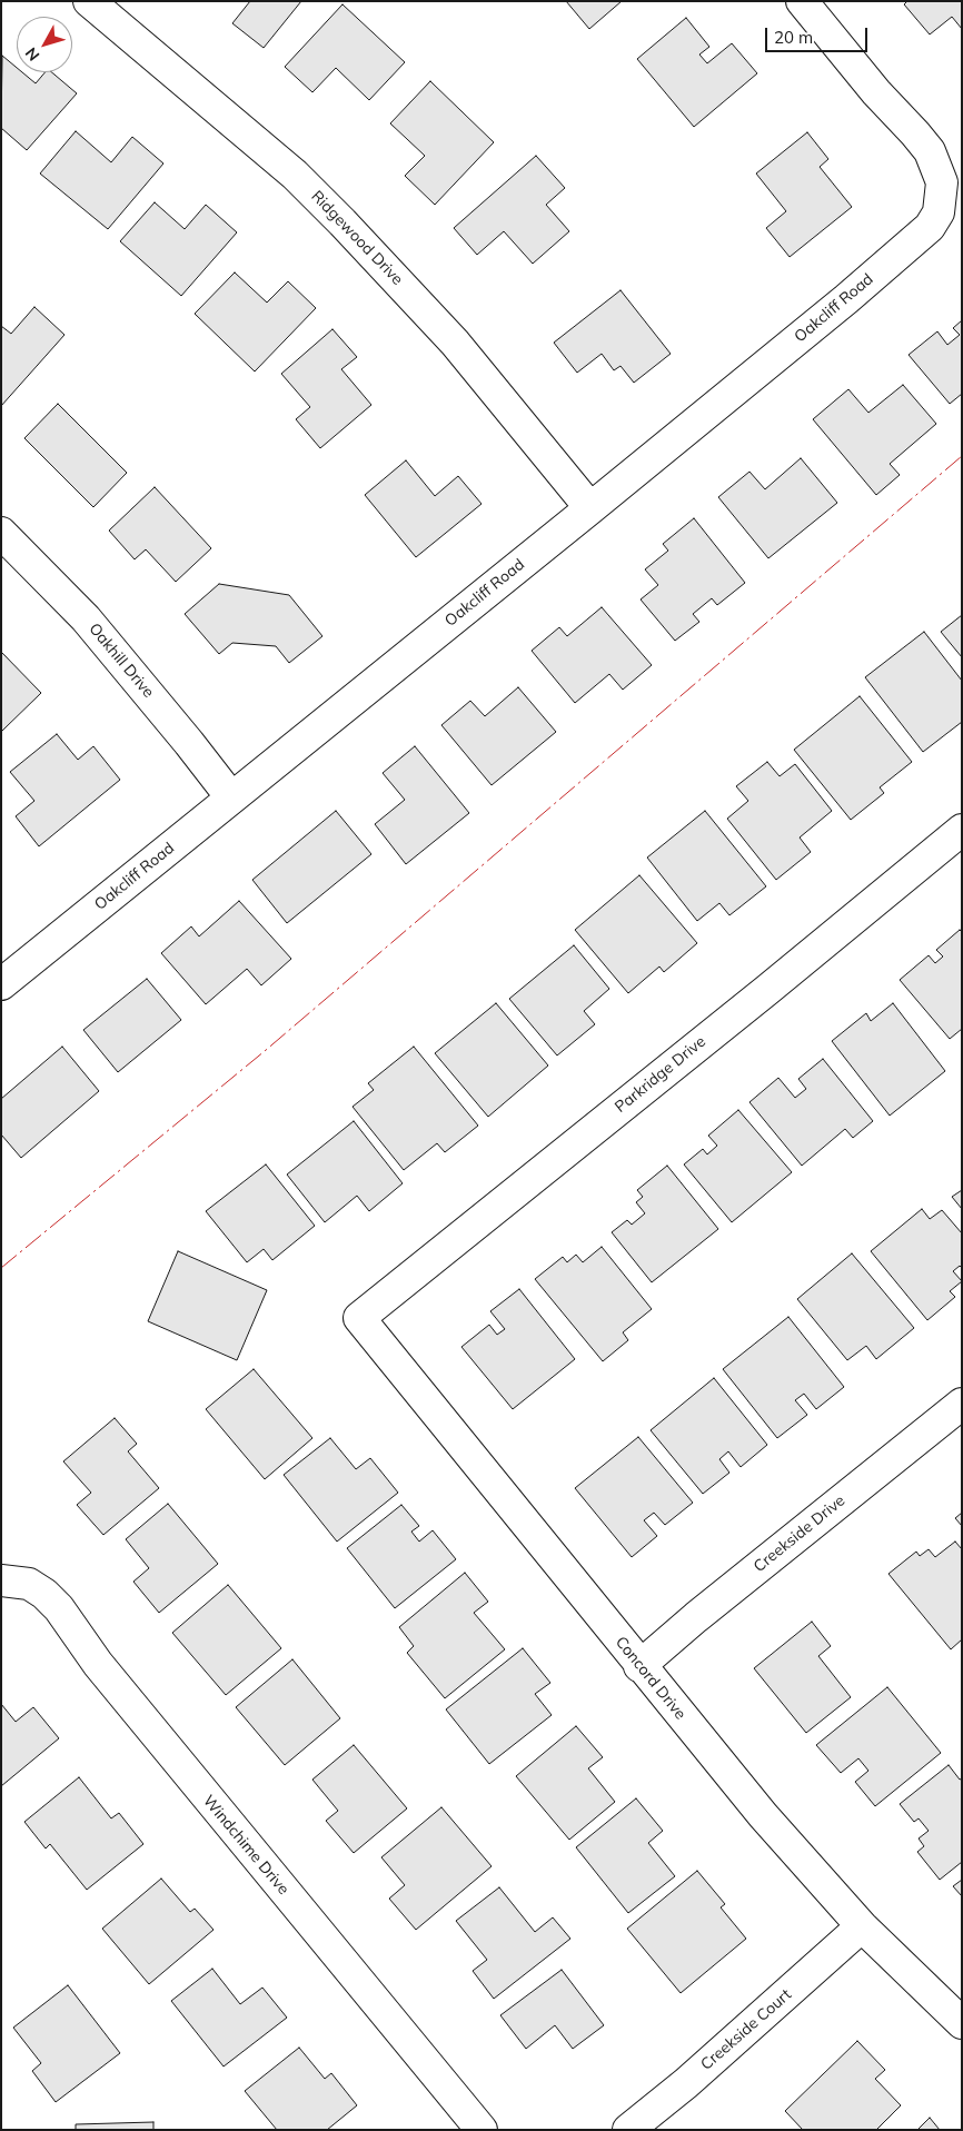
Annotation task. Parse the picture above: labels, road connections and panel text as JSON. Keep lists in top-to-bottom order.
{
  "streets": {
    "street": [
      "Ridgewood Drive",
      "Oakcliff Road",
      "Oakhill Drive",
      "Parkridge Drive",
      "Creekside Drive",
      "Concord Drive",
      "Windchime Drive",
      "Creekside Court"
    ]
  },
  "crossings": [
    ["Ridgewood Drive", "Oakcliff Road"],
    ["Oakcliff Road", "Oakhill Drive"],
    ["Parkridge Drive", "Concord Drive"],
    ["Creekside Drive", "Concord Drive"],
    ["Concord Drive", "Creekside Court"]
  ],
  "scale_bar": "20 m",
  "north": "bottom left"
}
